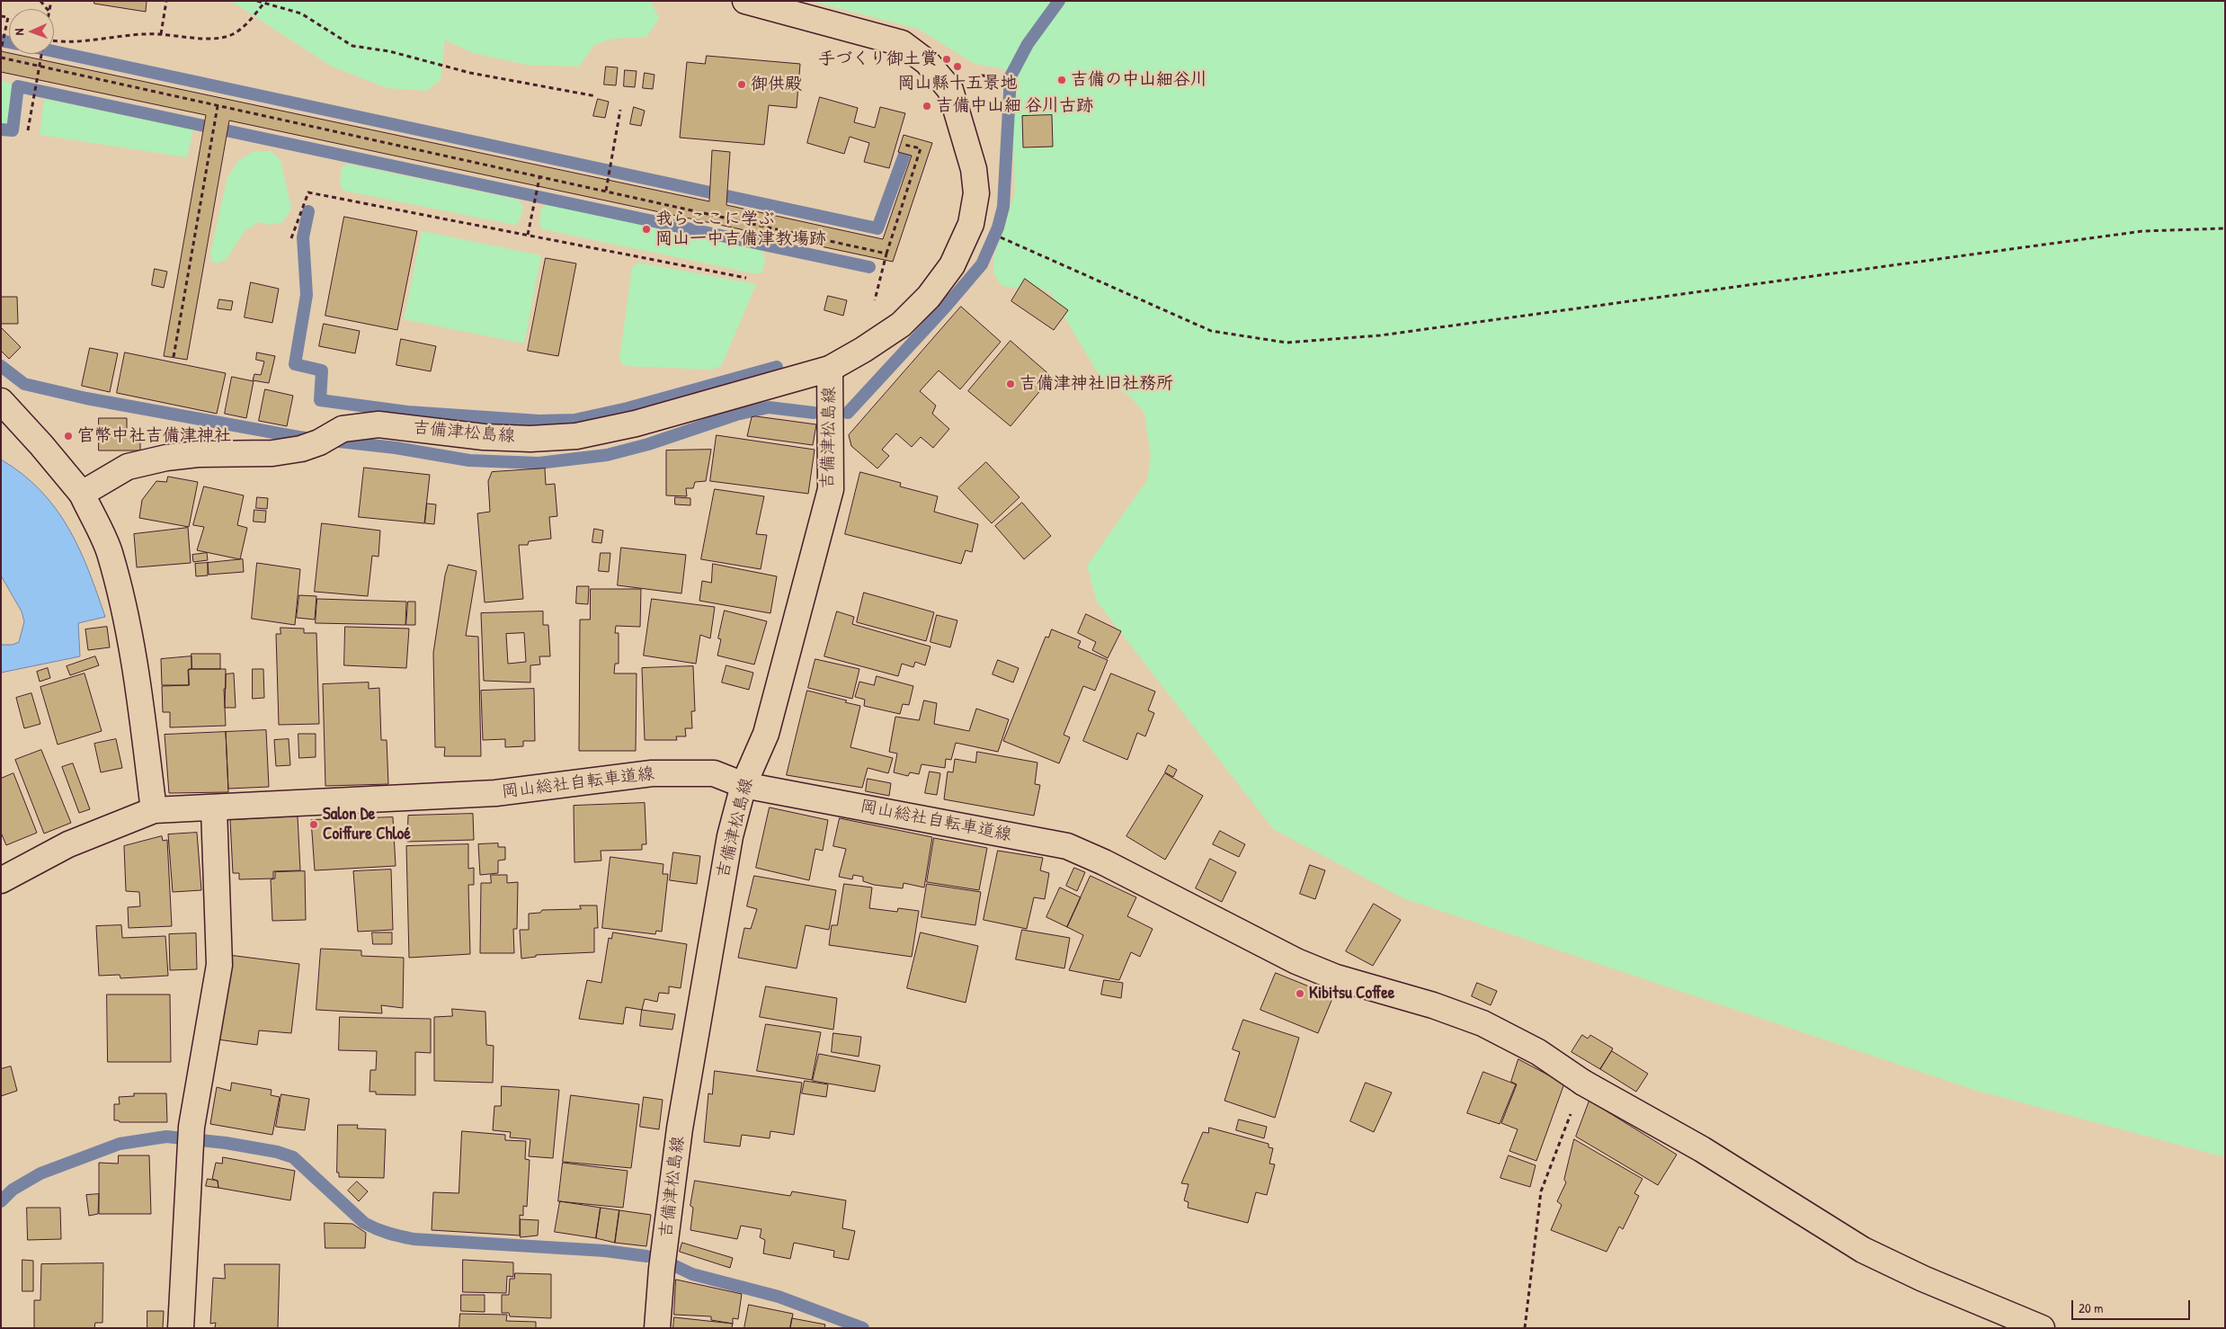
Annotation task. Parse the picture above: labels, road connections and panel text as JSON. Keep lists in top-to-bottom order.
{
  "streets": {
    "main road": ["吉備津松島線", "岡山総社自転車道線"]
  },
  "crossings": [
    ["吉備津松島線", "岡山総社自転車道線"]
  ],
  "places": [
    "手づくり御土賞",
    "岡山縣十五景地",
    "吉備の中山細谷川",
    "御供殿",
    "吉備中山細 谷川古跡",
    "我らここに学ぶ 岡山一中吉備津教塲跡",
    "吉備津神社旧社務所",
    "官幣中社吉備津神社",
    "Salon De Coiffure Chloé",
    "Kibitsu Coffee"
  ],
  "scale_bar": "20 m",
  "north": "left"
}
